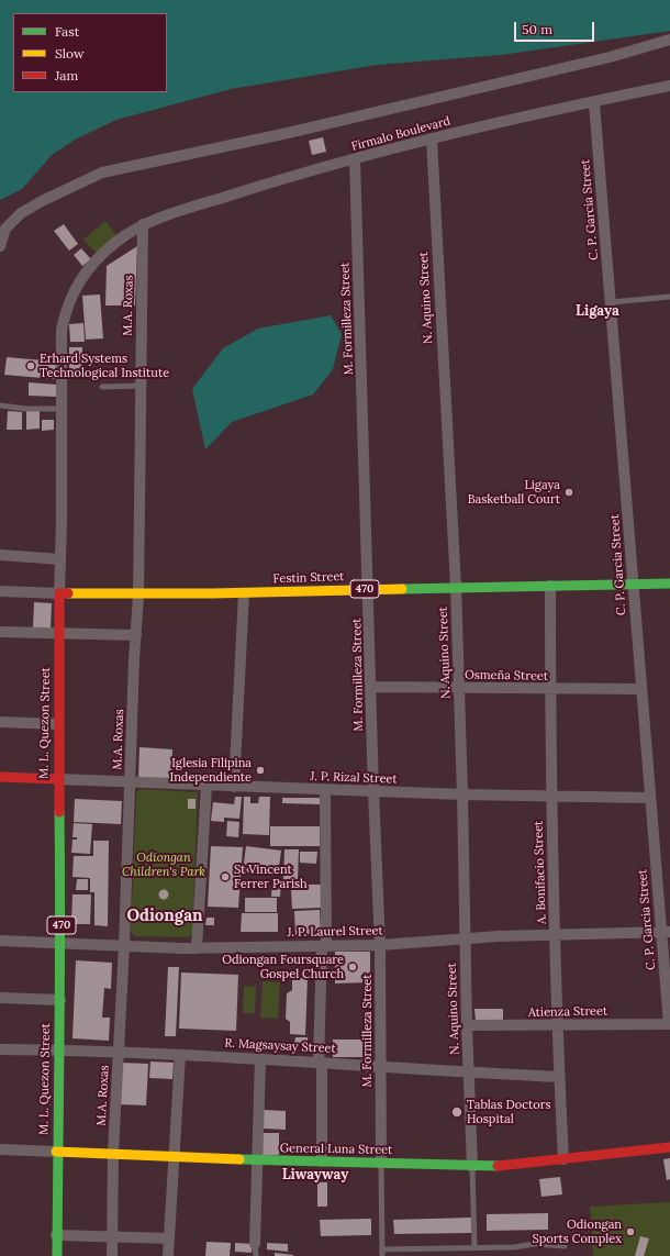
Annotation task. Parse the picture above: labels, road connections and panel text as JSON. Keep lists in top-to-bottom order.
{
  "streets": {
    "main road": [
      "Festin Street",
      "470",
      "M. L. Quezon Street",
      "General Luna Street"
    ],
    "street": [
      "Firmalo Boulevard",
      "C. P. Garcia Street",
      "N. Aquino Street",
      "M.A. Roxas",
      "M. Formilleza Street",
      "Osmeña Street",
      "J. P. Rizal Street",
      "A. Bonifacio Street",
      "J. P. Laurel Street",
      "Atienza Street",
      "R. Magsaysay Street"
    ]
  },
  "crossings": [
    ["Firmalo Boulevard", "C. P. Garcia Street"],
    ["Firmalo Boulevard", "N. Aquino Street"],
    ["Firmalo Boulevard", "M.A. Roxas"],
    ["Firmalo Boulevard", "M. Formilleza Street"],
    ["Firmalo Boulevard", "M. L. Quezon Street"],
    ["C. P. Garcia Street", "Festin Street"],
    ["C. P. Garcia Street", "Osmeña Street"],
    ["C. P. Garcia Street", "J. P. Rizal Street"],
    ["C. P. Garcia Street", "J. P. Laurel Street"],
    ["C. P. Garcia Street", "Atienza Street"],
    ["N. Aquino Street", "Festin Street"],
    ["N. Aquino Street", "Osmeña Street"],
    ["N. Aquino Street", "J. P. Rizal Street"],
    ["N. Aquino Street", "J. P. Laurel Street"],
    ["N. Aquino Street", "Atienza Street"],
    ["N. Aquino Street", "R. Magsaysay Street"],
    ["N. Aquino Street", "General Luna Street"],
    ["M.A. Roxas", "Festin Street"],
    ["M.A. Roxas", "M. L. Quezon Street"],
    ["M.A. Roxas", "J. P. Rizal Street"],
    ["M.A. Roxas", "J. P. Laurel Street"],
    ["M.A. Roxas", "R. Magsaysay Street"],
    ["M.A. Roxas", "General Luna Street"],
    ["M. Formilleza Street", "Festin Street"],
    ["M. Formilleza Street", "Osmeña Street"],
    ["M. Formilleza Street", "J. P. Rizal Street"],
    ["M. Formilleza Street", "J. P. Laurel Street"],
    ["M. Formilleza Street", "R. Magsaysay Street"],
    ["M. Formilleza Street", "General Luna Street"],
    ["Festin Street", "M. L. Quezon Street"],
    ["Festin Street", "A. Bonifacio Street"],
    ["Osmeña Street", "A. Bonifacio Street"],
    ["M. L. Quezon Street", "J. P. Rizal Street"],
    ["M. L. Quezon Street", "J. P. Laurel Street"],
    ["M. L. Quezon Street", "R. Magsaysay Street"],
    ["M. L. Quezon Street", "General Luna Street"],
    ["J. P. Rizal Street", "A. Bonifacio Street"],
    ["A. Bonifacio Street", "J. P. Laurel Street"],
    ["A. Bonifacio Street", "Atienza Street"],
    ["A. Bonifacio Street", "R. Magsaysay Street"],
    ["A. Bonifacio Street", "General Luna Street"]
  ],
  "districts": ["Ligaya", "Odiongan", "Liwayway"],
  "parks": ["Odiongan Children's Park"],
  "places": [
    "Erhard Systems Technological Institute",
    "Ligaya Basketball Court",
    "Iglesia Filipina Independiente",
    "St Vincent Ferrer Parish",
    "Odiongan Foursquare Gospel Church",
    "Tablas Doctors Hospital",
    "Odiongan Sports Complex"
  ],
  "legend": ["Fast", "Slow", "Jam"],
  "scale_bar": "50 m"
}
